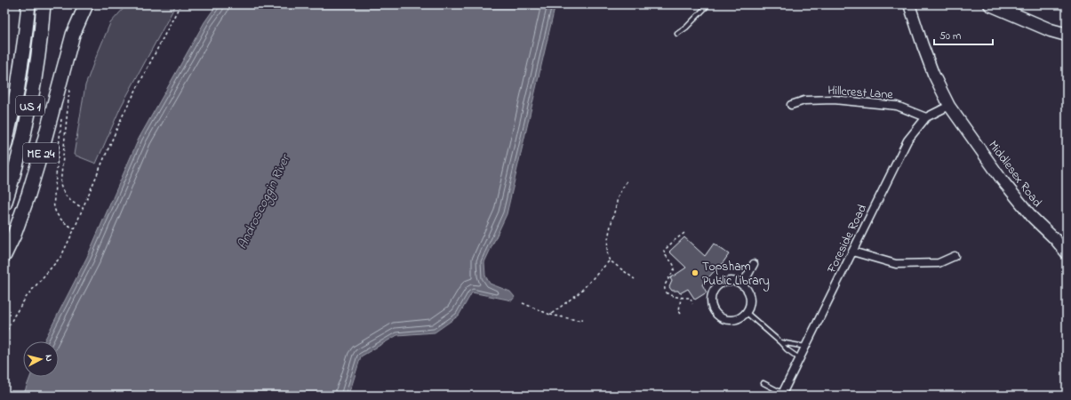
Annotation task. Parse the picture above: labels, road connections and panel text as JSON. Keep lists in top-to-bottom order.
{
  "streets": {
    "highway": ["US 1", "ME 24"],
    "main road": ["Middlesex Road"],
    "street": ["Hillcrest Lane", "Foreside Road"]
  },
  "crossings": [
    ["Hillcrest Lane", "Foreside Road"],
    ["Middlesex Road", "Foreside Road"]
  ],
  "water": ["Androscoggin River"],
  "places": ["Topsham Public Library"],
  "scale_bar": "50 m",
  "north": "right"
}
